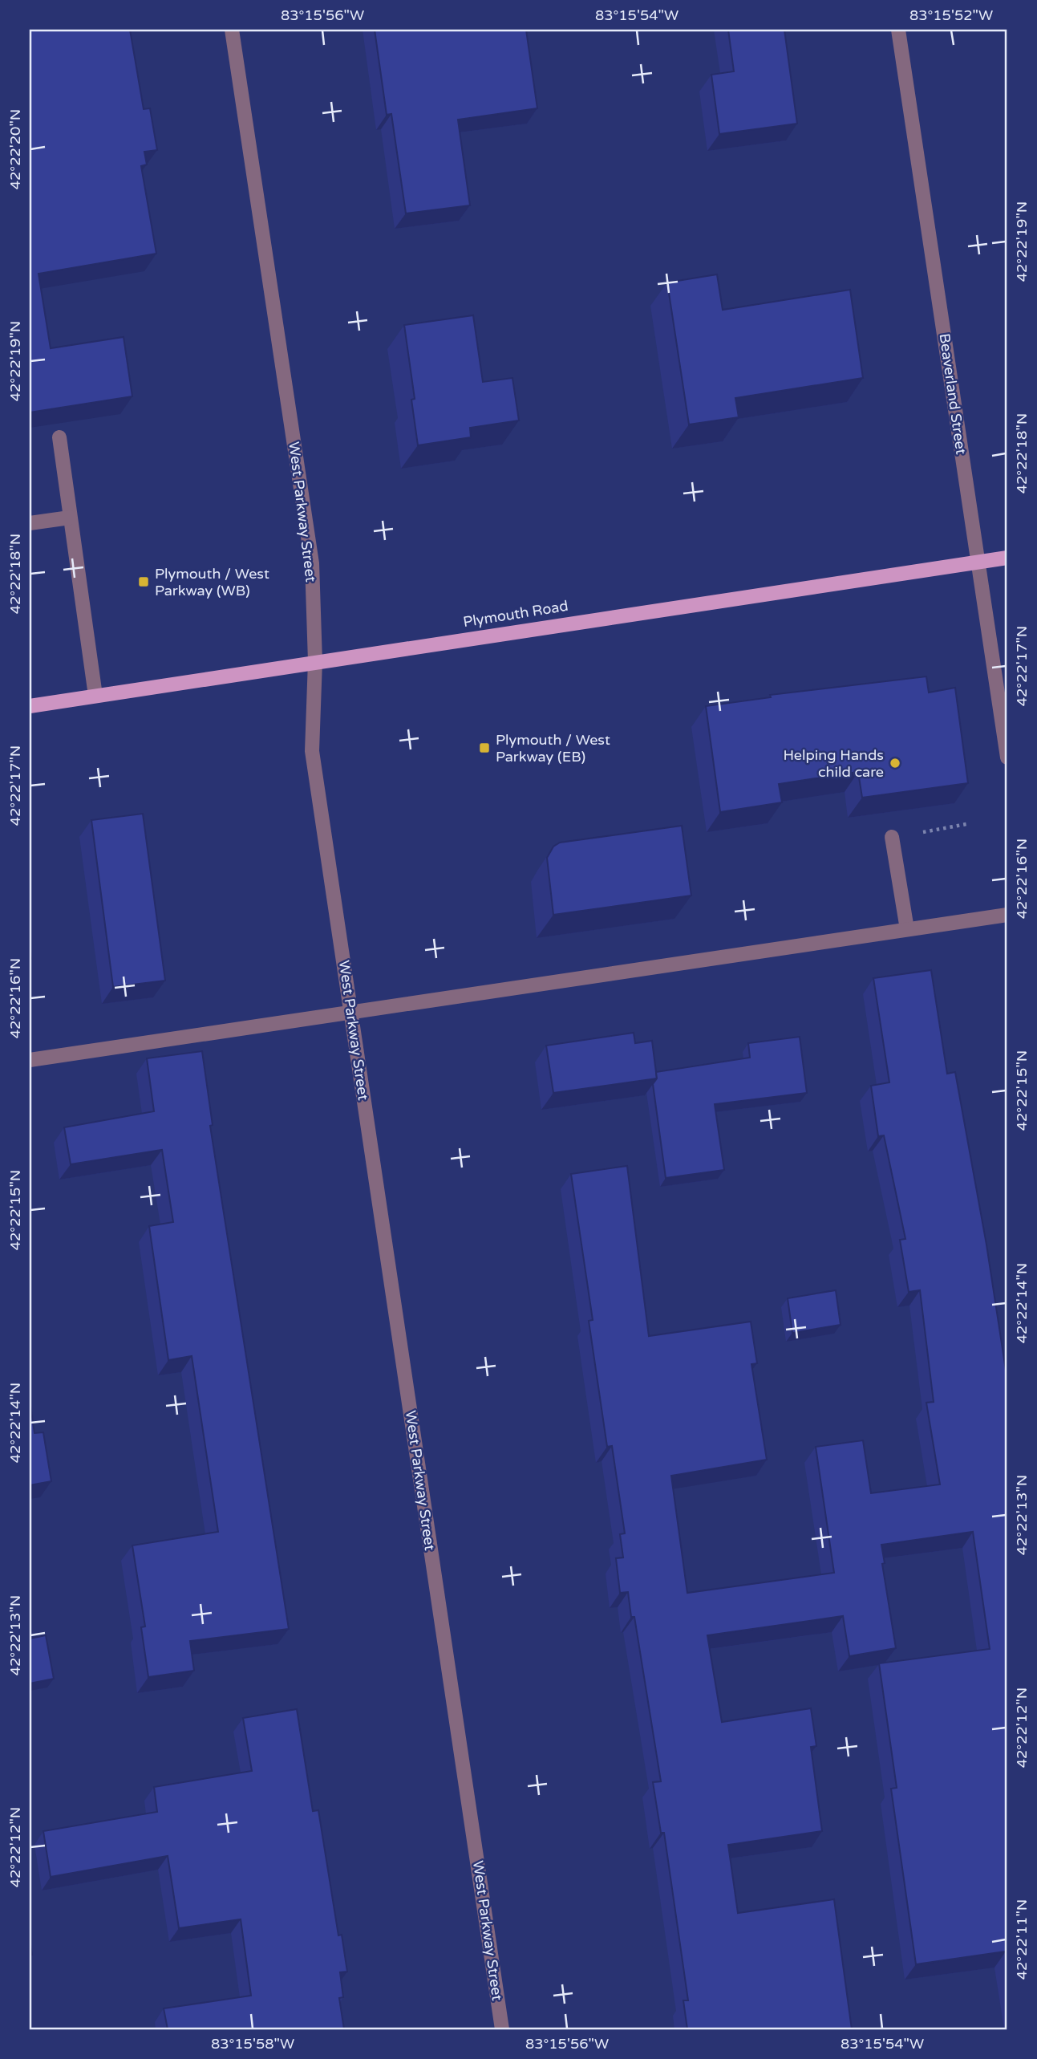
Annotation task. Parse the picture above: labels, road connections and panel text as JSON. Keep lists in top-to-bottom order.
{
  "streets": {
    "main road": ["Plymouth Road"],
    "street": ["Beaverland Street", "West Parkway Street"]
  },
  "crossings": [
    ["Beaverland Street", "Plymouth Road"],
    ["West Parkway Street", "Plymouth Road"]
  ],
  "places": {
    "transit": ["Plymouth / West Parkway (WB)", "Plymouth / West Parkway (EB)"],
    "other": ["Helping Hands child care"]
  },
  "coordinates": [
    "83°15'56\"W",
    "83°15'54\"W",
    "83°15'52\"W",
    "42°22'20\"N",
    "42°22'19\"N",
    "42°22'18\"N",
    "42°22'17\"N",
    "42°22'16\"N",
    "42°22'15\"N",
    "42°22'14\"N",
    "42°22'13\"N",
    "42°22'12\"N",
    "42°22'11\"N",
    "83°15'58\"W"
  ]
}
